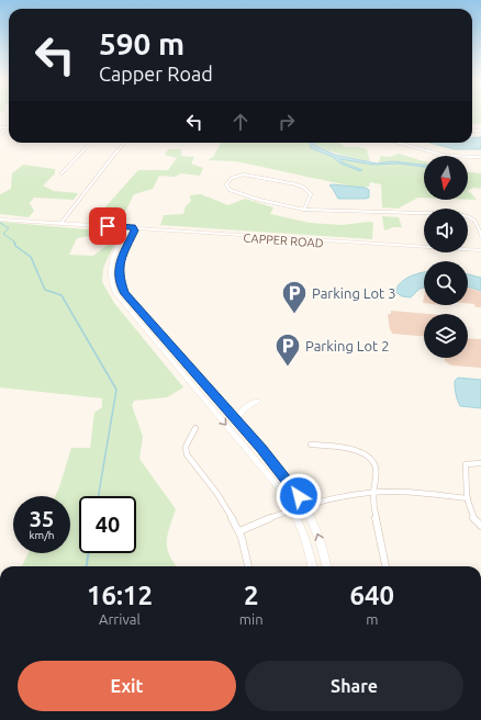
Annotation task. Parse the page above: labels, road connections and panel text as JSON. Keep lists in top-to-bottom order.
{
  "streets": {
    "street": ["CAPPER ROAD"]
  },
  "places": {
    "parking": ["Parking Lot 3", "Parking Lot 2"]
  },
  "north": "bottom",
  "page": {
    "turn": ["590 m", "Capper Road"],
    "speed": "35 km/h",
    "limit": "40",
    "eta": [
      "16:12",
      "Arrival",
      "2",
      "min",
      "640",
      "m"
    ],
    "buttons": ["Exit", "Share"]
  }
}
